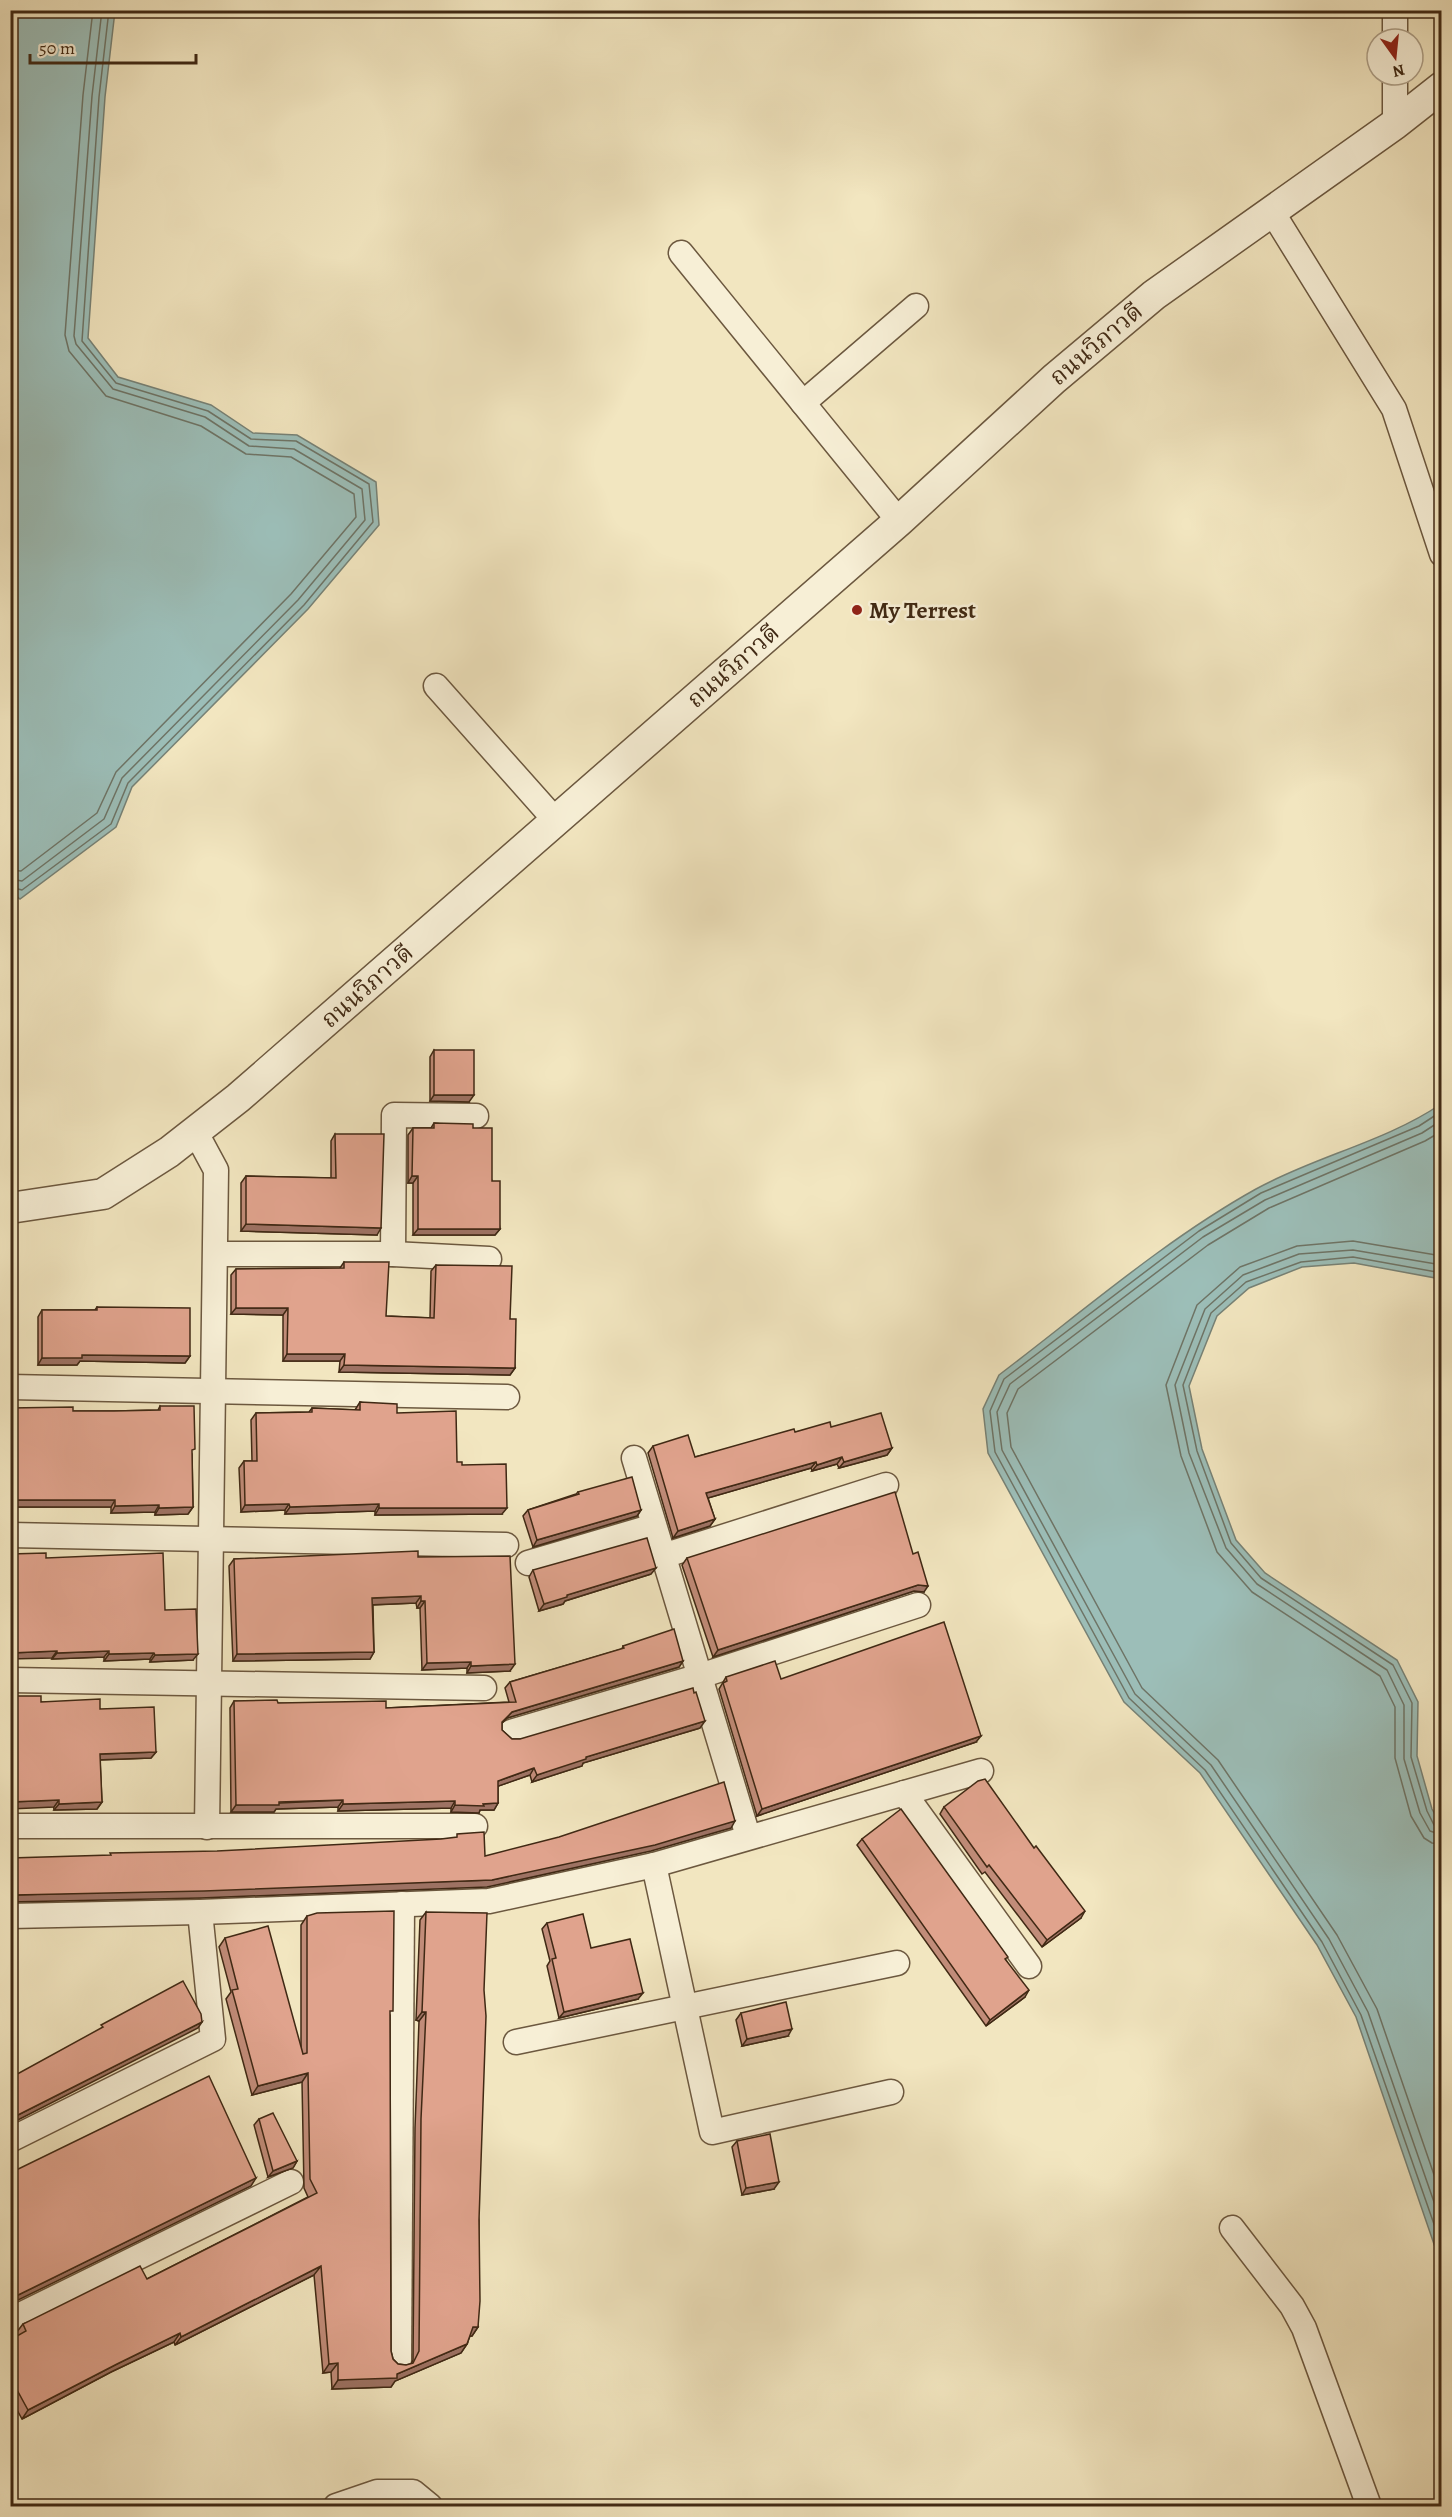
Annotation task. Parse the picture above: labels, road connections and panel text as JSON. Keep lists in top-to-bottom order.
{
  "streets": {
    "street": ["ถนนวิภาวดี"]
  },
  "places": ["My Terrest"],
  "scale_bar": "50 m",
  "north": "bottom"
}
